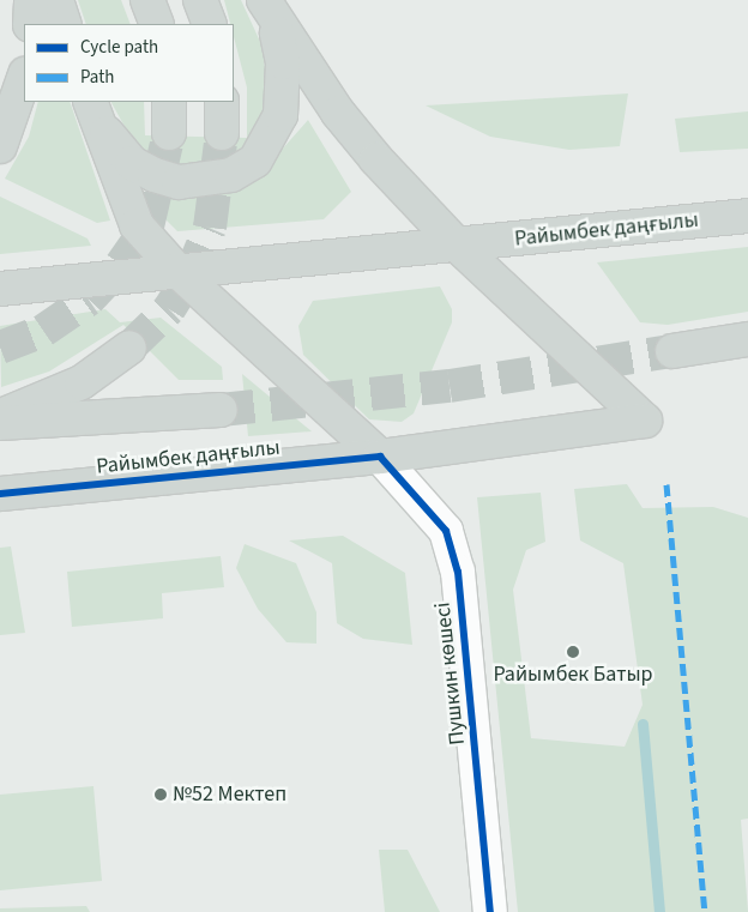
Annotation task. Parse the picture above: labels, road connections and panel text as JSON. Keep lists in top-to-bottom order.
{
  "streets": {
    "main road": ["Райымбек даңғылы"],
    "street": ["Пушкин көшесі"]
  },
  "crossings": [
    ["Райымбек даңғылы", "Пушкин көшесі"]
  ],
  "places": ["Райымбек Батыр", "№52 Мектеп"],
  "legend": ["Cycle path", "Path"]
}
